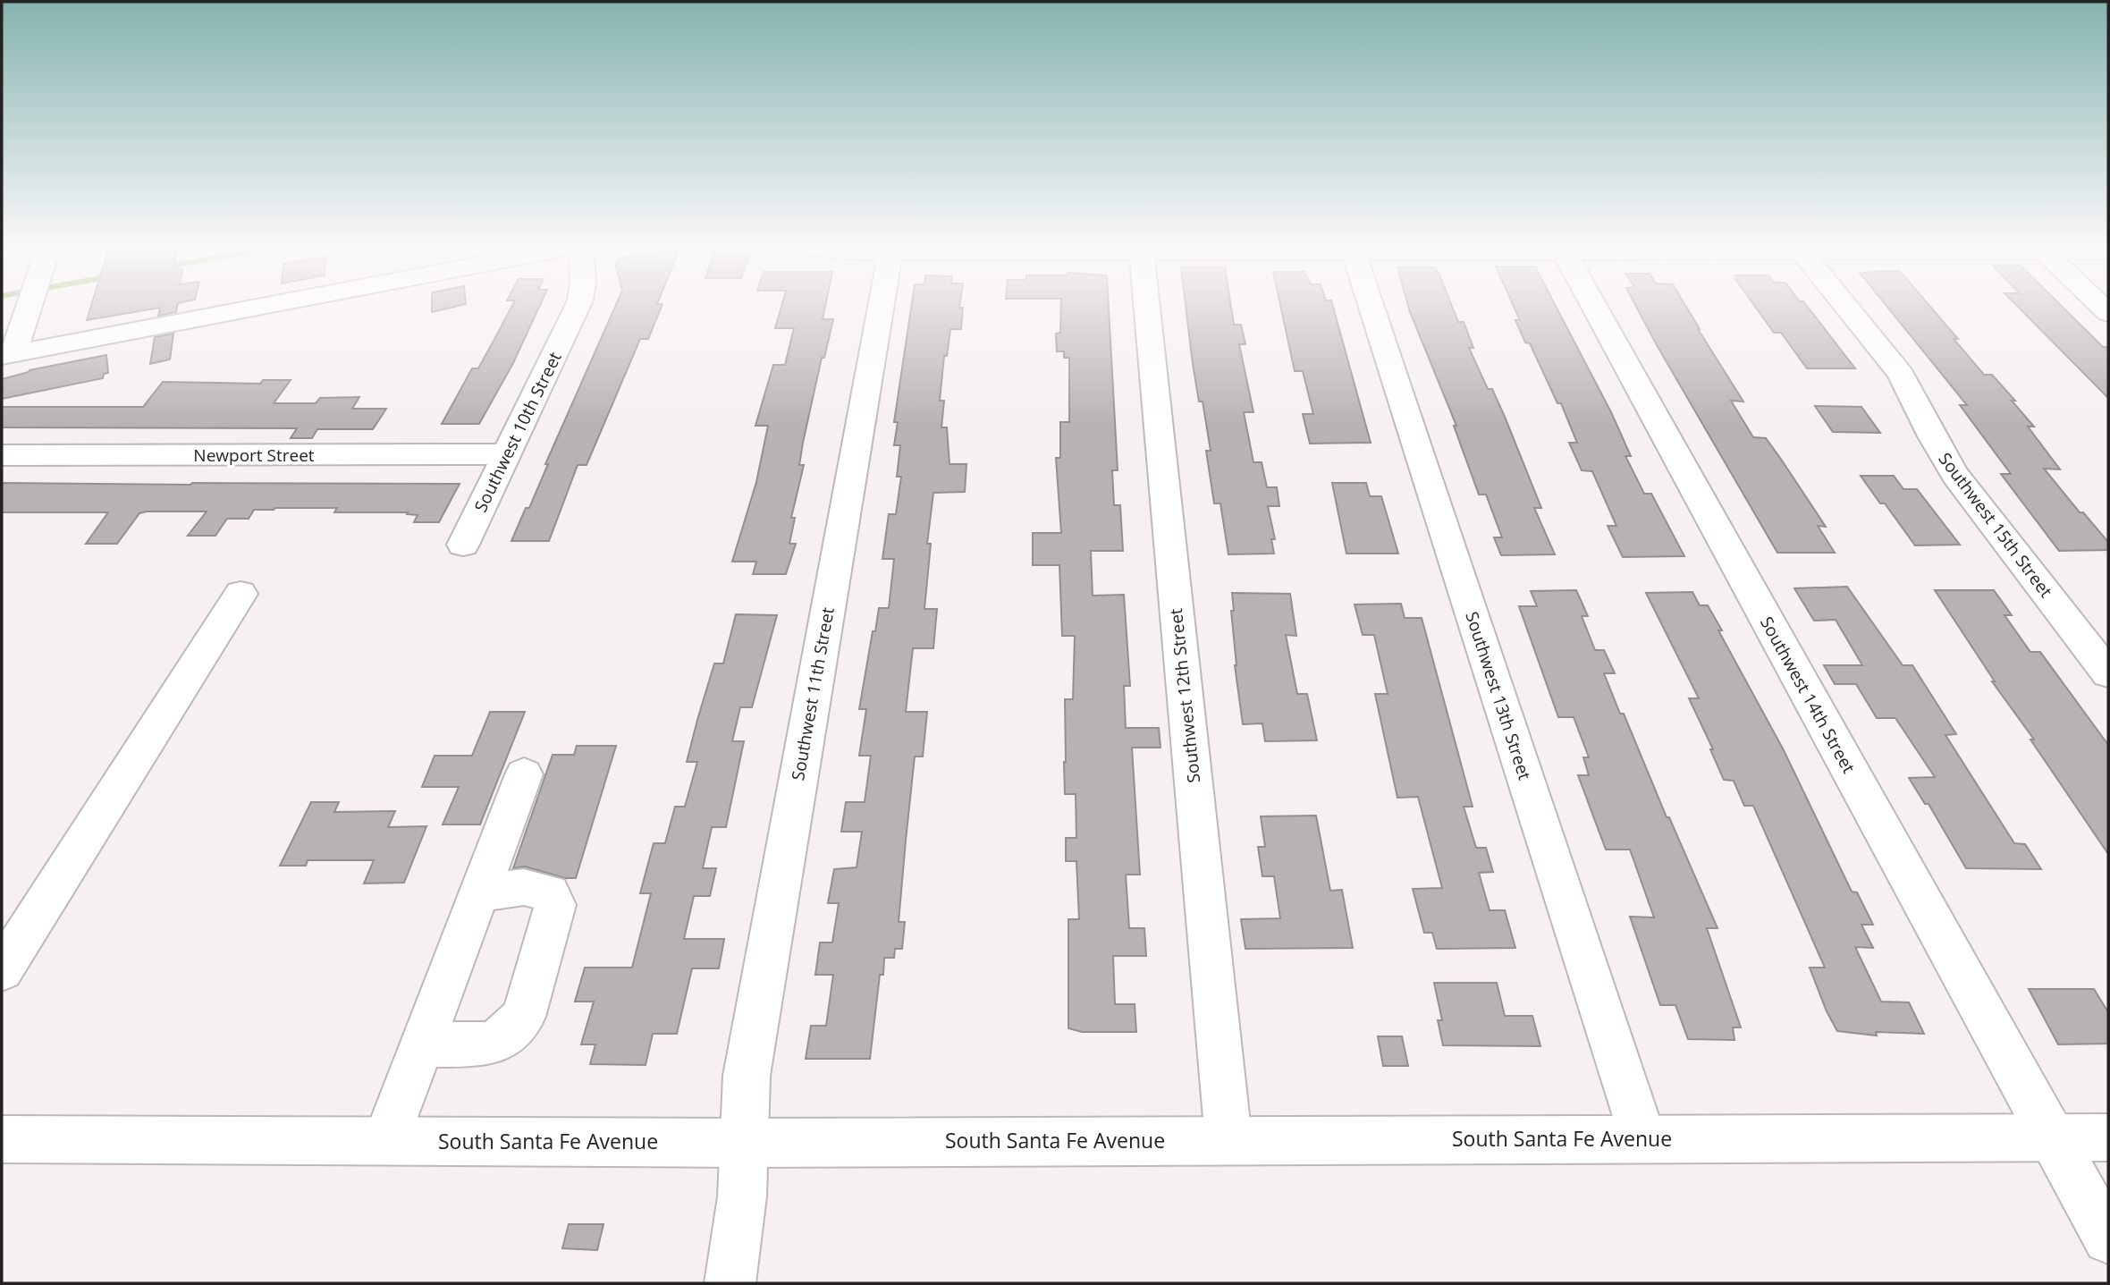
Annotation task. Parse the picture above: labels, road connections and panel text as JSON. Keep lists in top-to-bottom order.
{
  "streets": {
    "street": [
      "Southwest 10th Street",
      "Newport Street",
      "Southwest 15th Street",
      "Southwest 11th Street",
      "Southwest 14th Street",
      "Southwest 12th Street",
      "Southwest 13th Street",
      "South Santa Fe Avenue"
    ]
  },
  "crossings": [
    ["Southwest 10th Street", "Newport Street"],
    ["Southwest 11th Street", "South Santa Fe Avenue"],
    ["Southwest 14th Street", "South Santa Fe Avenue"],
    ["Southwest 12th Street", "South Santa Fe Avenue"],
    ["Southwest 13th Street", "South Santa Fe Avenue"]
  ]
}
